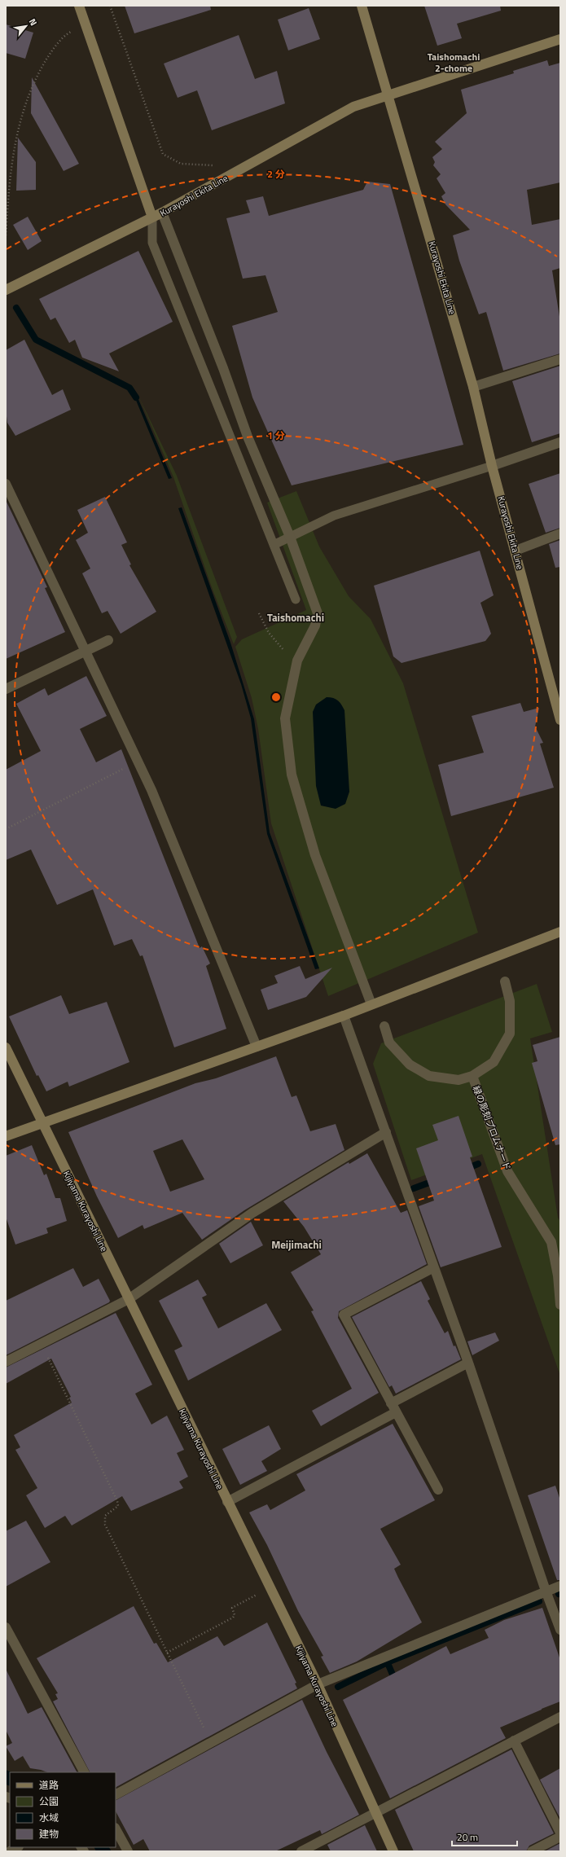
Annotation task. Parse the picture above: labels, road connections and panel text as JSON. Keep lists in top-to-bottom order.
{
  "streets": {
    "main road": ["Kurayoshi Ekita Line", "Kijiyama Kurayoshi Line"],
    "street": ["緑の彫刻プロムナード"]
  },
  "districts": ["Taishomachi 2-chome", "Taishomachi", "Meijimachi"],
  "legend": [
    "道路",
    "公園",
    "水域",
    "建物"
  ],
  "scale_bar": "20 m",
  "north": "top right",
  "rings": ["2 分", "1 分"]
}
